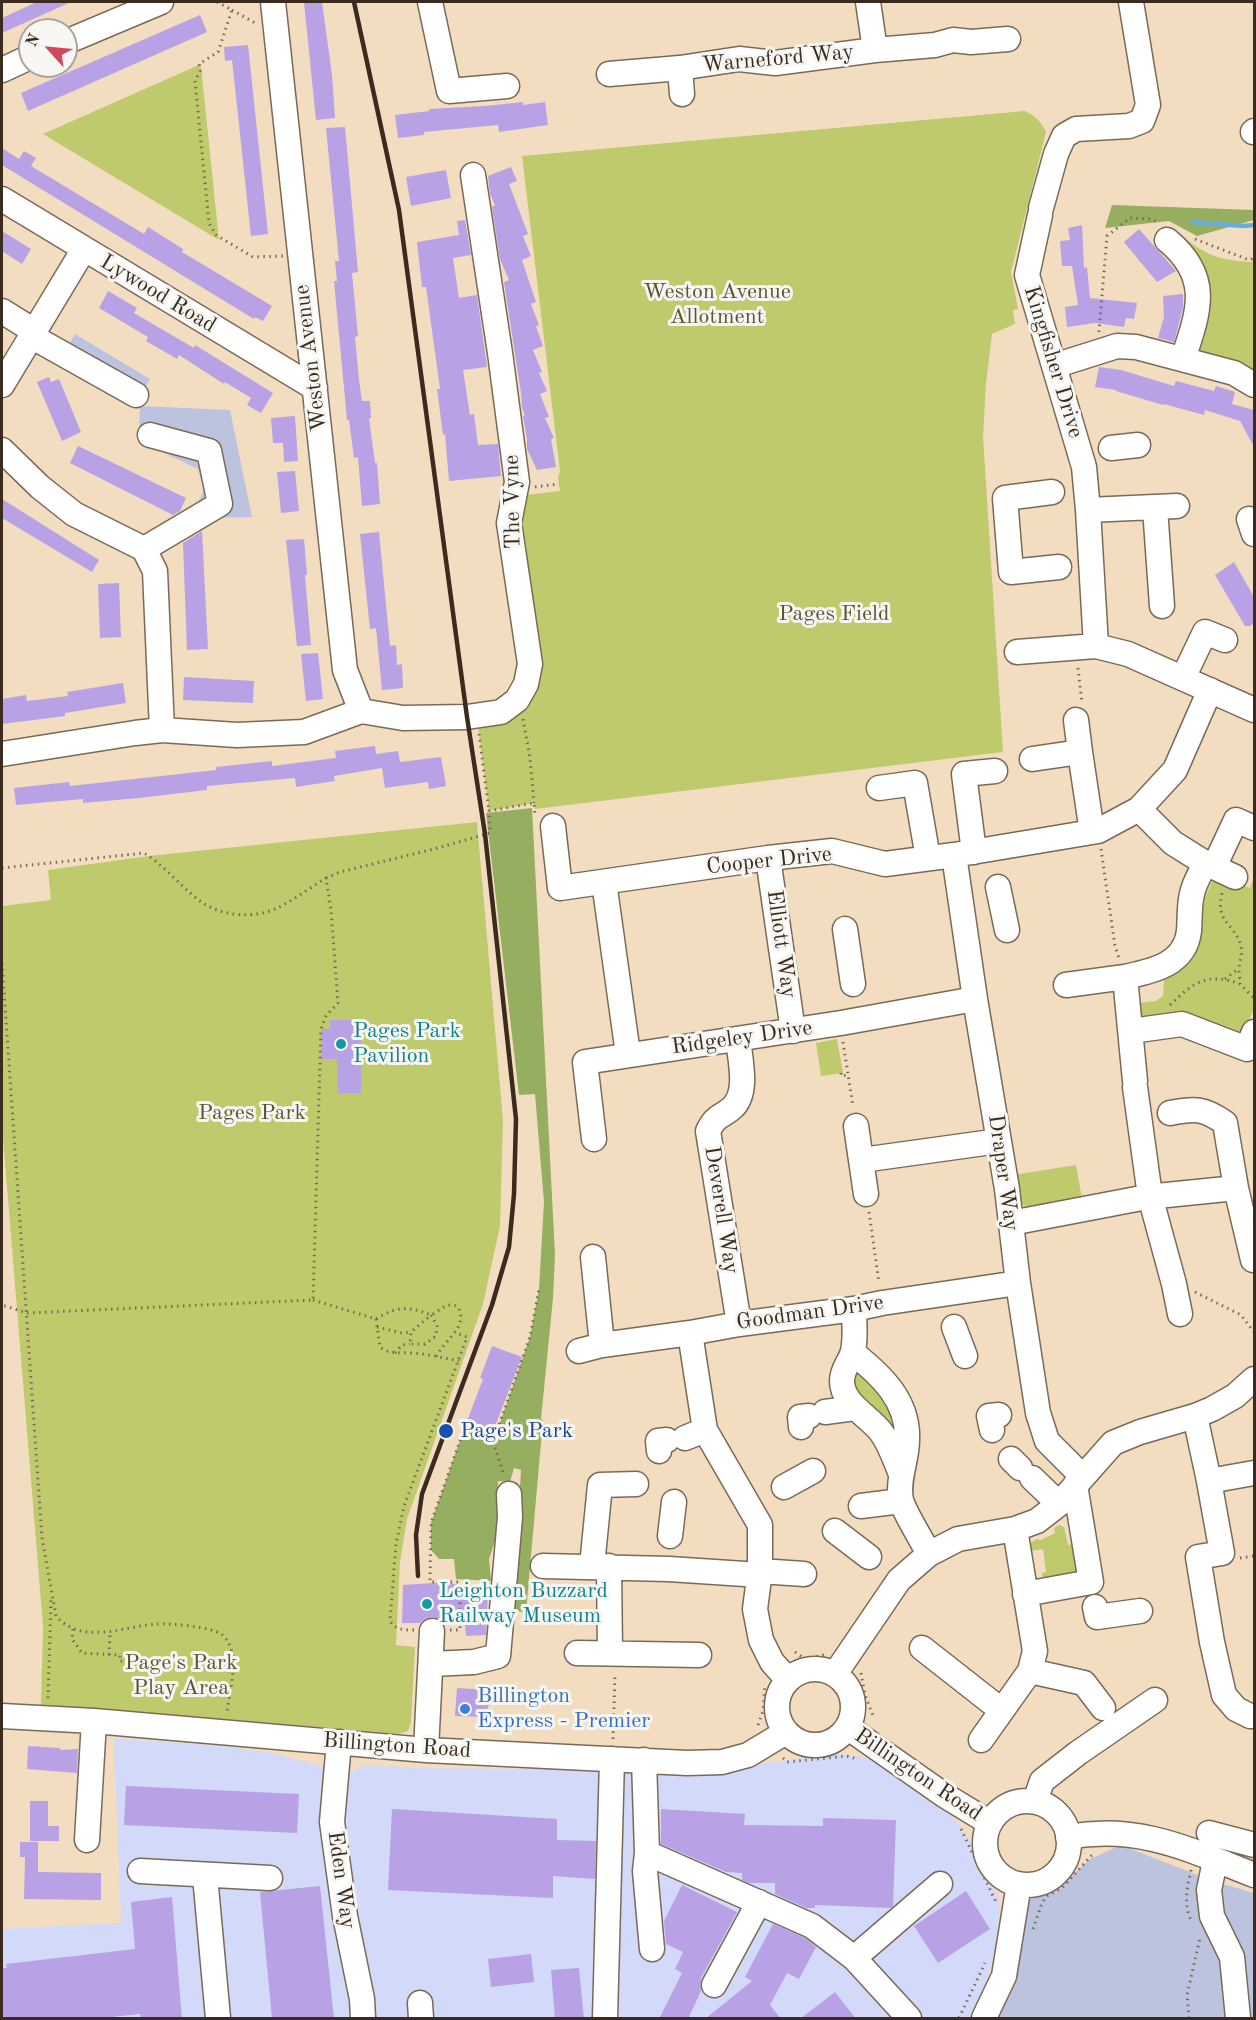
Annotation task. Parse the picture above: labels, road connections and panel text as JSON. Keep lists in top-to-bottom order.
{
  "streets": {
    "street": [
      "Warneford Way",
      "Lywood Road",
      "Weston Avenue",
      "Kingfisher Drive",
      "The Vyne",
      "Cooper Drive",
      "Elliott Way",
      "Ridgeley Drive",
      "Draper Way",
      "Deverell Way",
      "Goodman Drive",
      "Billington Road",
      "Eden Way"
    ]
  },
  "crossings": [
    ["Lywood Road", "Weston Avenue"],
    ["Cooper Drive", "Elliott Way"],
    ["Cooper Drive", "Draper Way"],
    ["Elliott Way", "Ridgeley Drive"],
    ["Ridgeley Drive", "Draper Way"],
    ["Ridgeley Drive", "Deverell Way"],
    ["Draper Way", "Goodman Drive"],
    ["Deverell Way", "Goodman Drive"],
    ["Billington Road", "Eden Way"]
  ],
  "parks": [
    "Weston Avenue Allotment",
    "Pages Field",
    "Pages Park",
    "Page's Park Play Area"
  ],
  "places": [
    "Pages Park Pavilion",
    "Page's Park",
    "Leighton Buzzard Railway Museum",
    "Billington Express - Premier"
  ],
  "north": "top left"
}
